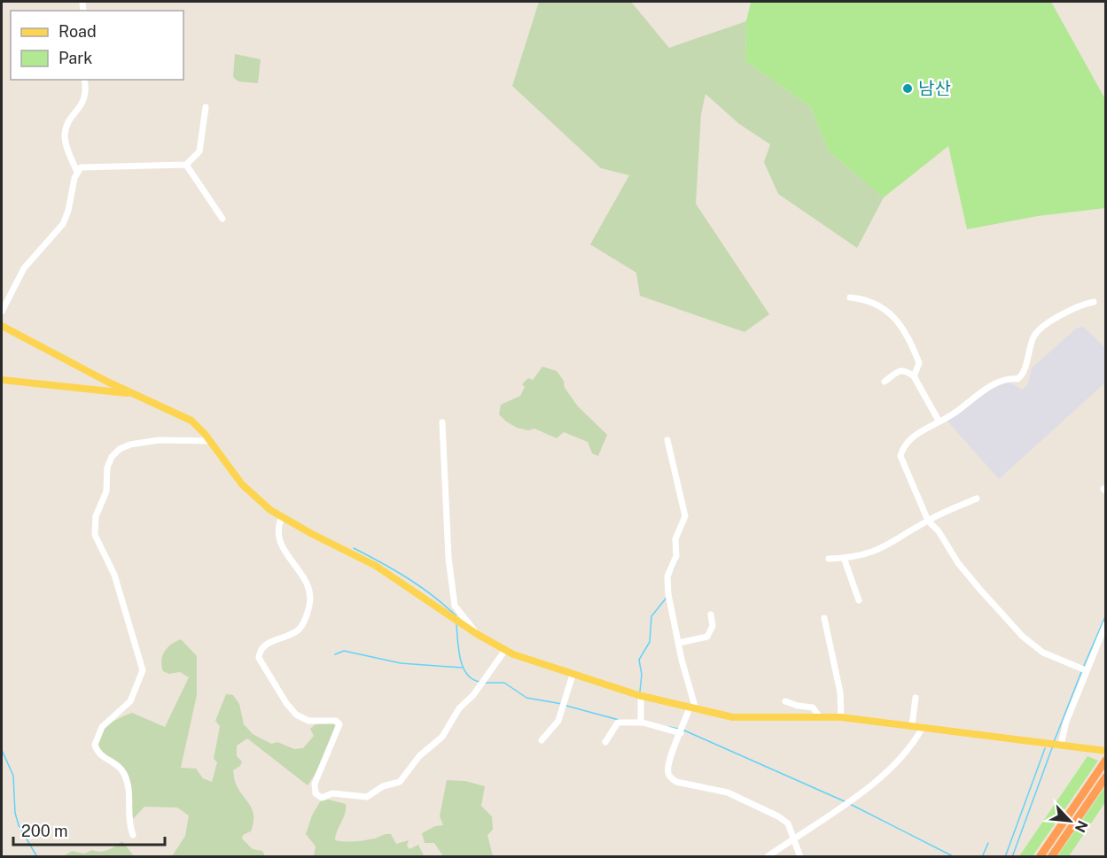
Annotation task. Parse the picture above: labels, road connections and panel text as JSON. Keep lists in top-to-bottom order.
{
  "places": ["남산"],
  "legend": ["Road", "Park"],
  "scale_bar": "200 m",
  "north": "bottom right"
}
